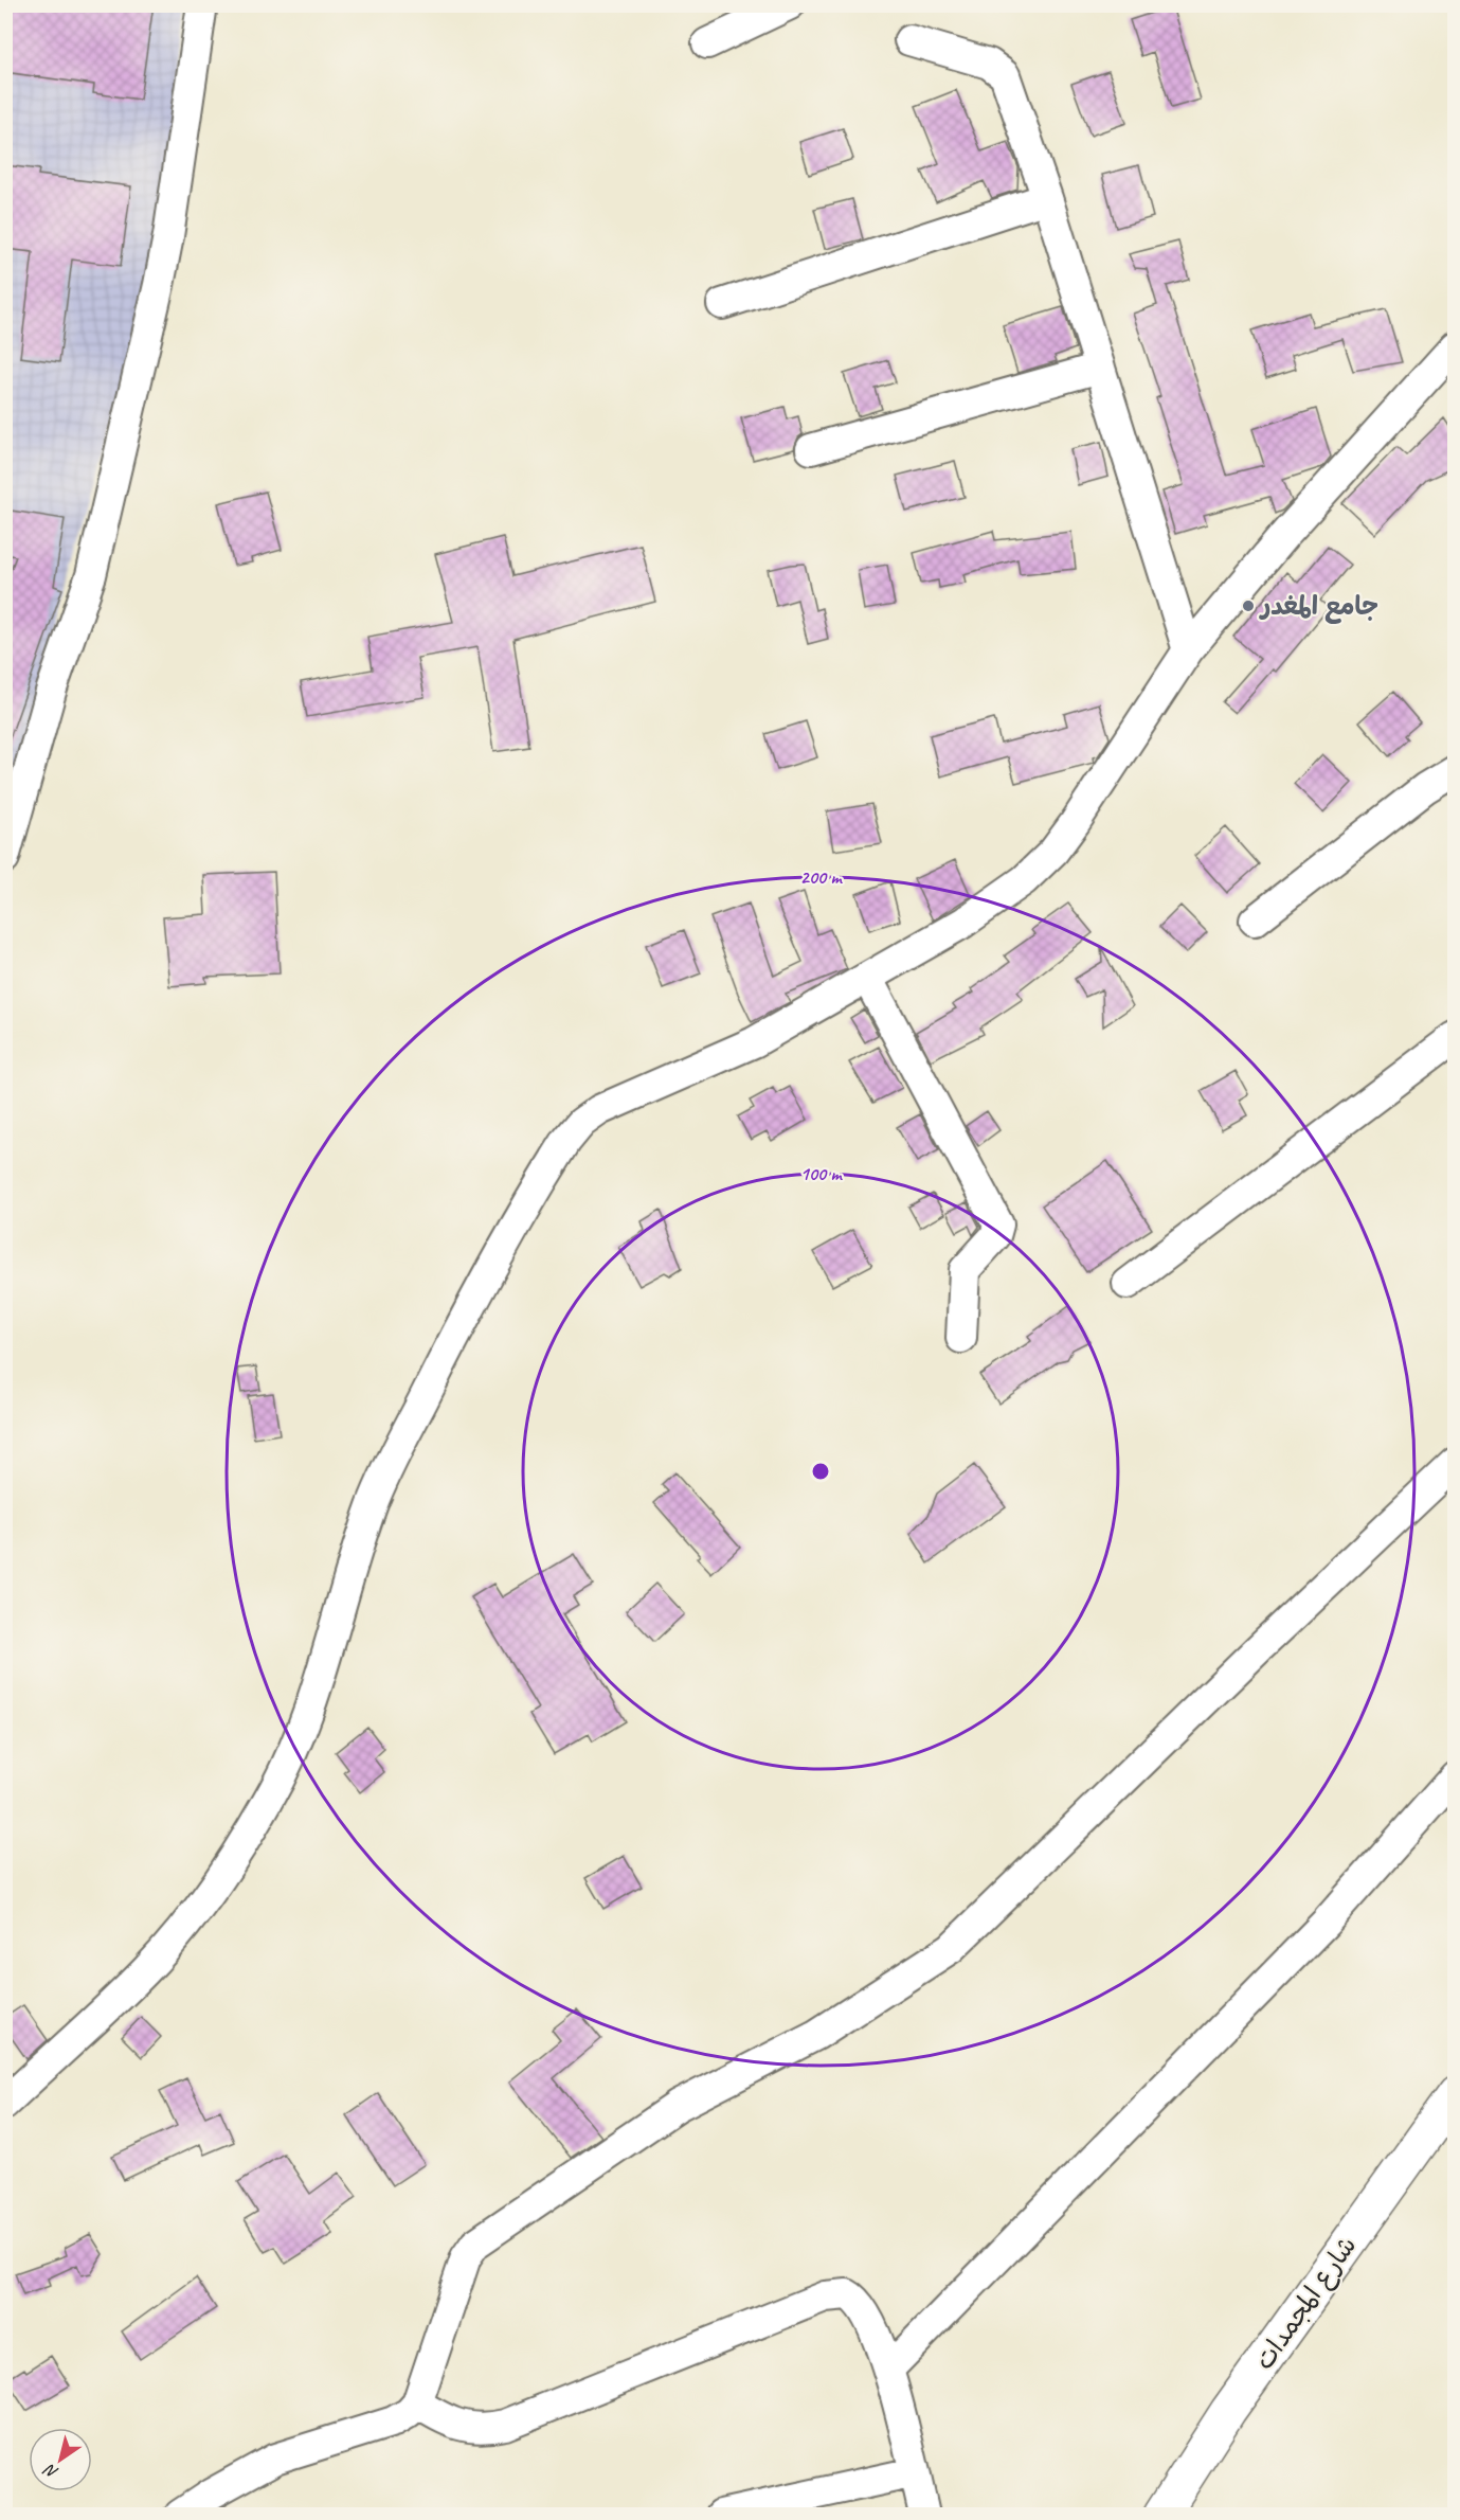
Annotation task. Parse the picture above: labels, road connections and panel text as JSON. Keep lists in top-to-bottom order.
{
  "streets": {
    "main road": ["شارع المجمدات"]
  },
  "places": ["جامع المغدر"],
  "north": "bottom left",
  "rings": ["200 m", "100 m"]
}
